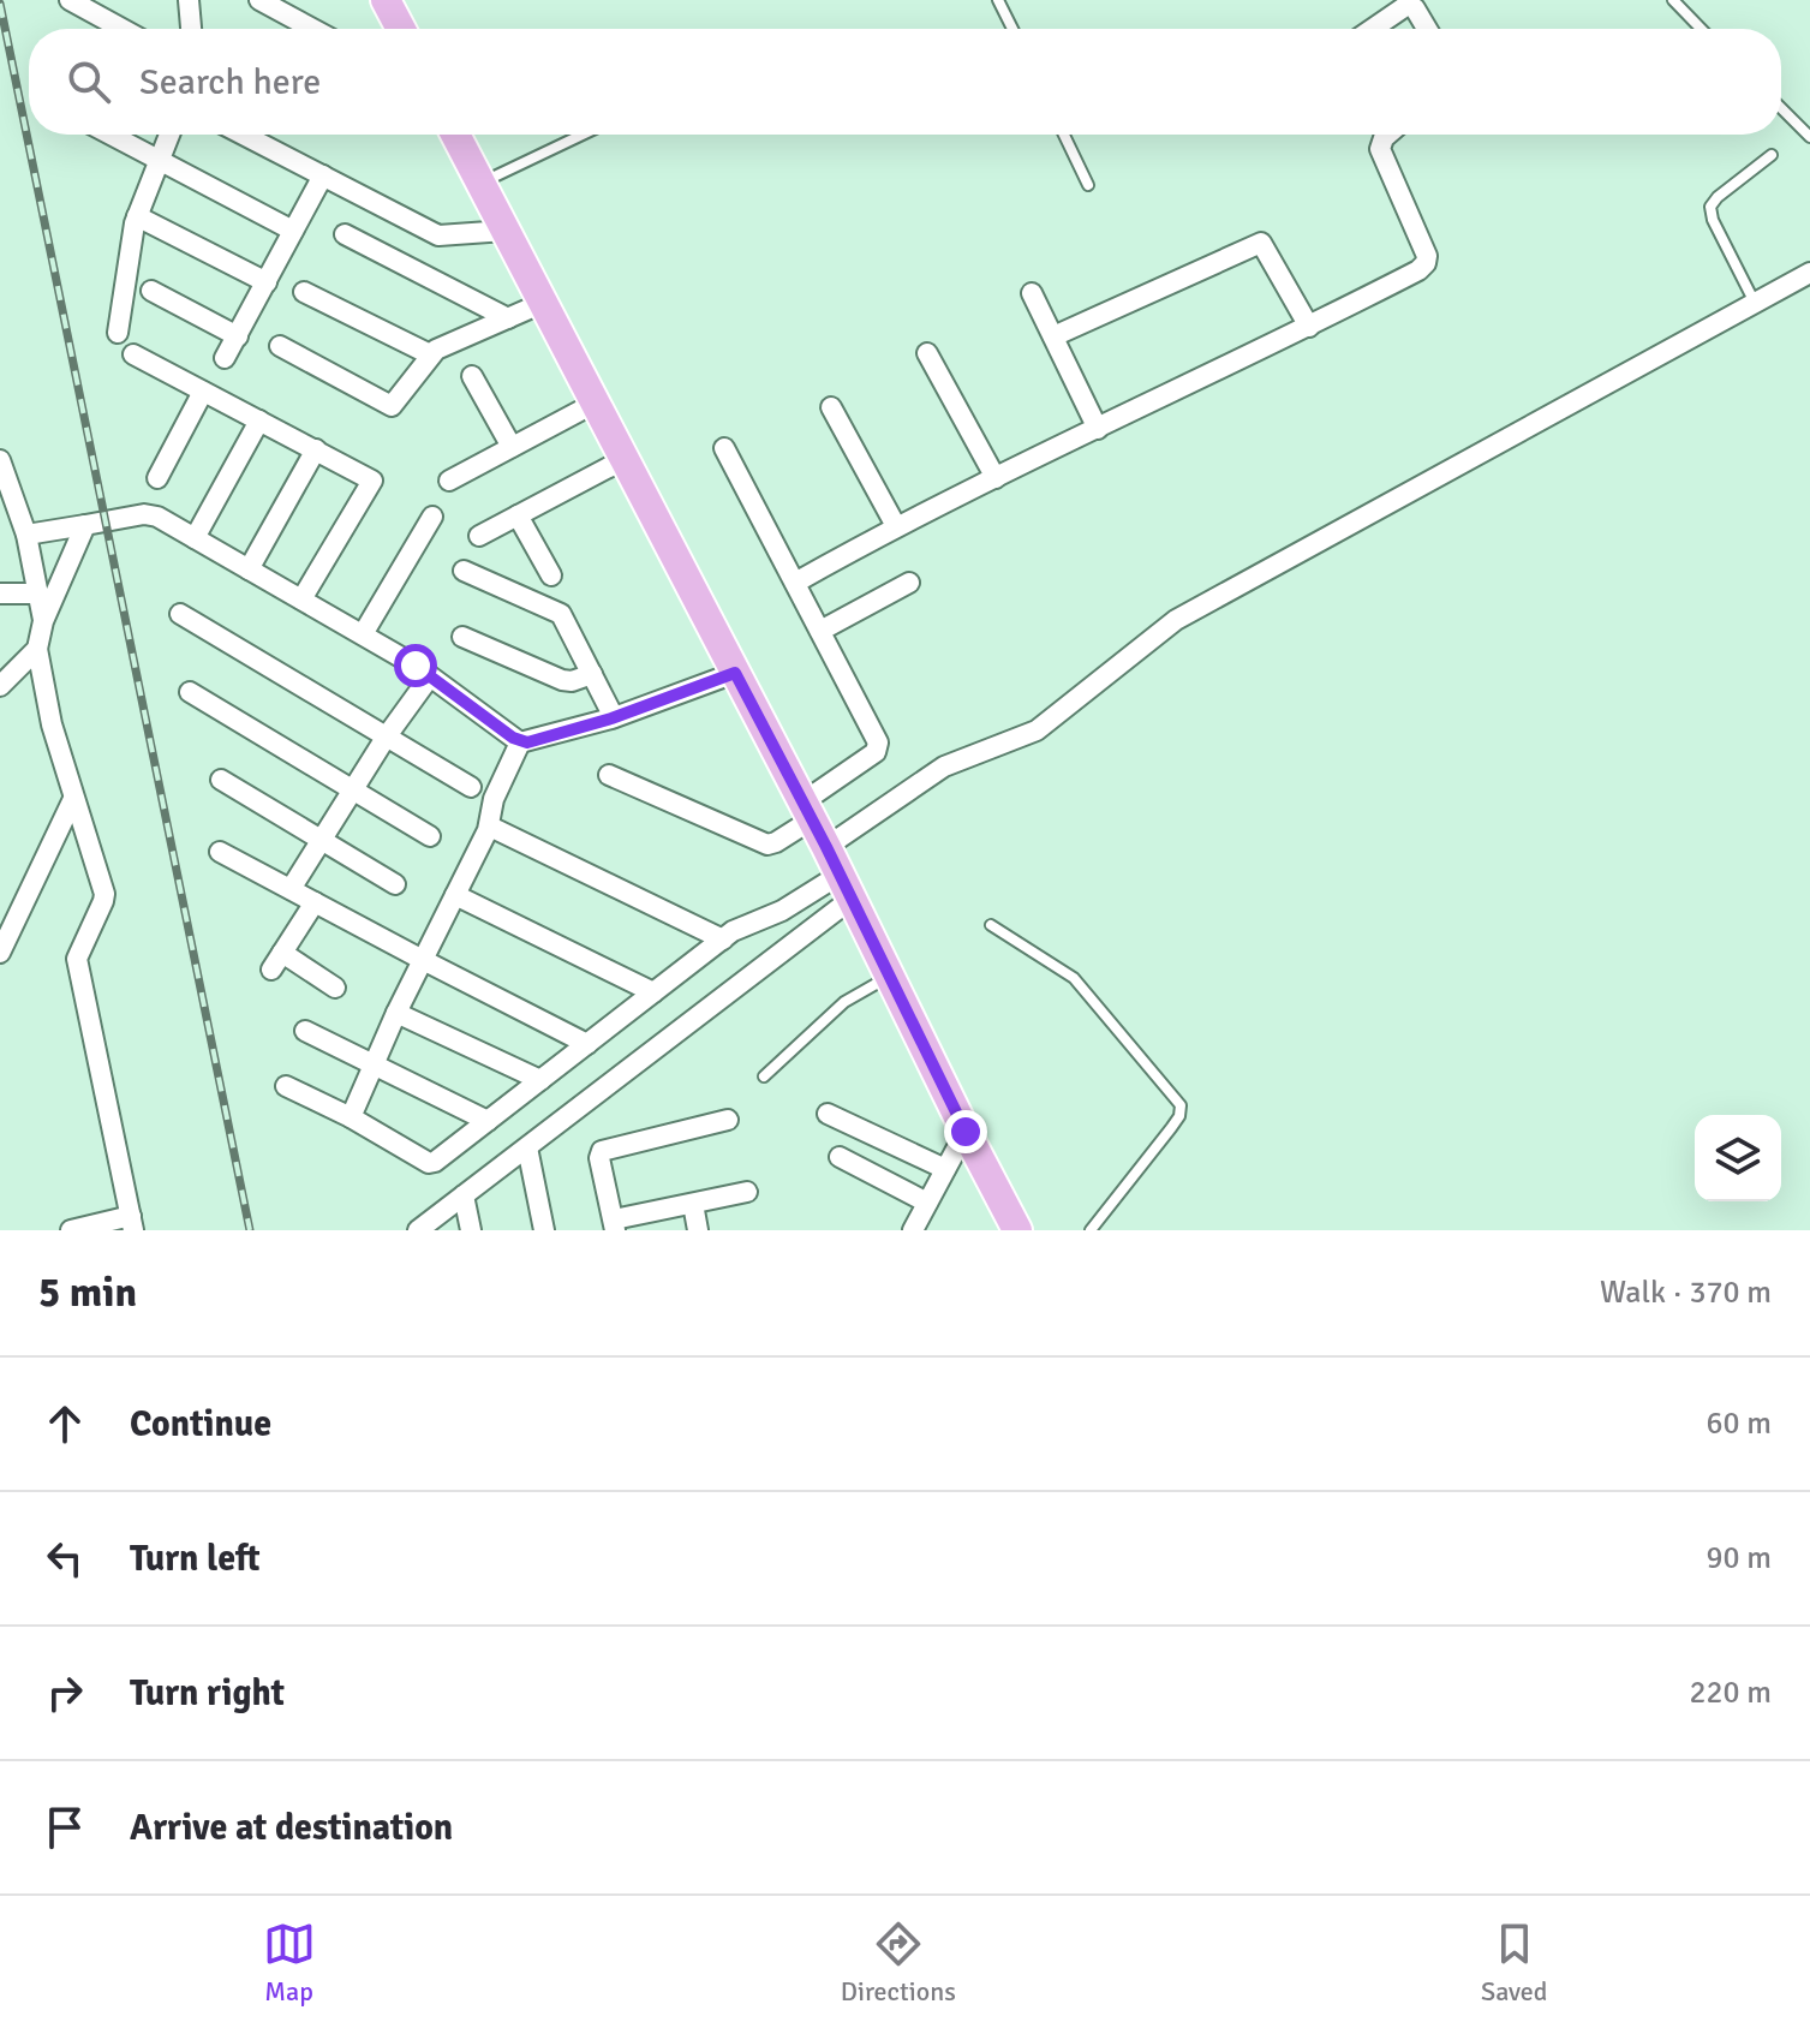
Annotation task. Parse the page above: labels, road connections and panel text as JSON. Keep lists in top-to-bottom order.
{
  "page": {
    "search": "Search here",
    "heading": ["5 min", "Walk · 370 m"],
    "list": [
      ["Continue", "60 m"],
      ["Turn left", "90 m"],
      ["Turn right", "220 m"],
      "Arrive at destination"
    ],
    "nav": ["Map", "Directions", "Saved"]
  }
}
